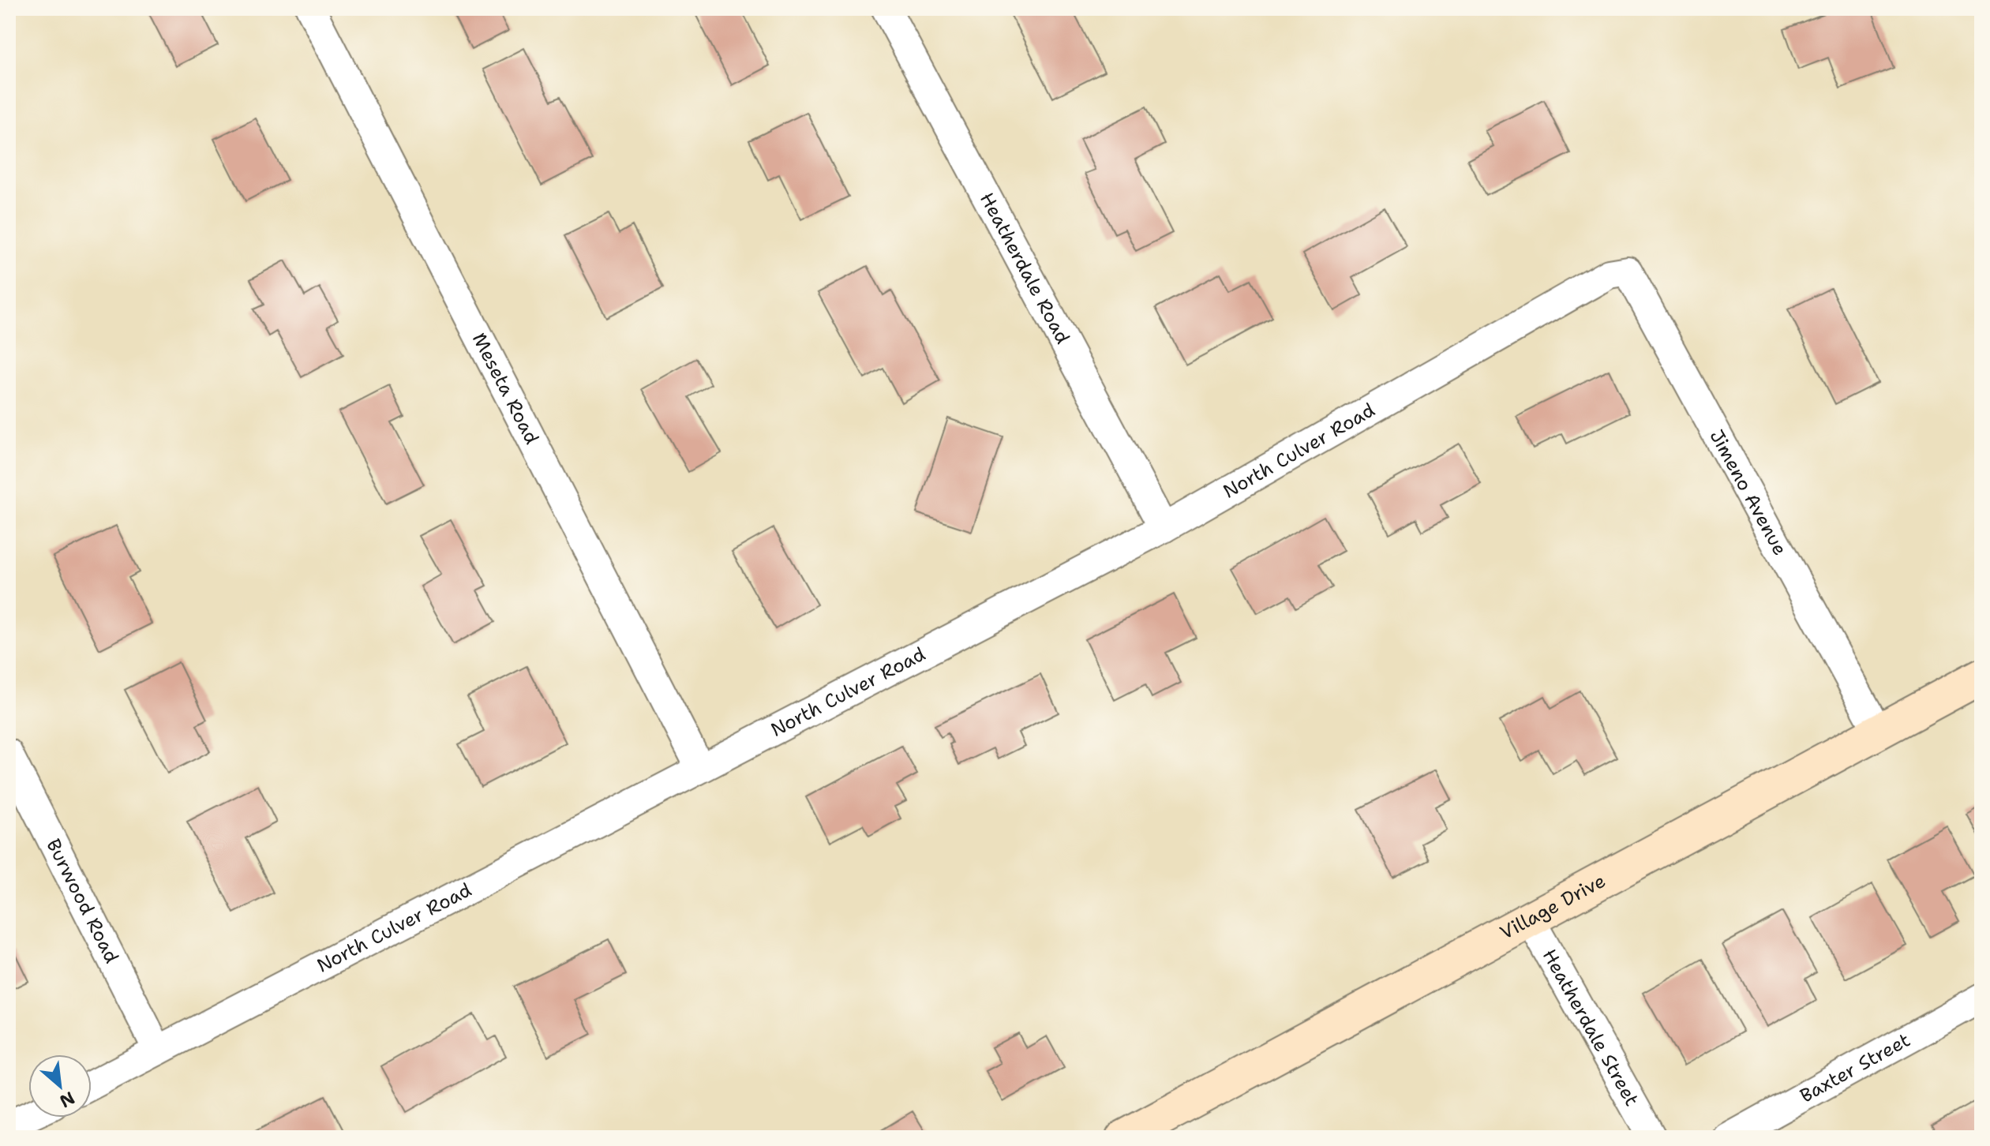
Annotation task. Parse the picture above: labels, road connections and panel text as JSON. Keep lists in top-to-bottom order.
{
  "streets": {
    "main road": ["Village Drive"],
    "street": [
      "Heatherdale Road",
      "Meseta Road",
      "North Culver Road",
      "Jimeno Avenue",
      "Burwood Road",
      "Heatherdale Street",
      "Baxter Street"
    ]
  },
  "crossings": [
    ["Heatherdale Road", "North Culver Road"],
    ["Meseta Road", "North Culver Road"],
    ["North Culver Road", "Jimeno Avenue"],
    ["North Culver Road", "Burwood Road"],
    ["Jimeno Avenue", "Village Drive"],
    ["Village Drive", "Heatherdale Street"]
  ],
  "north": "bottom right"
}
